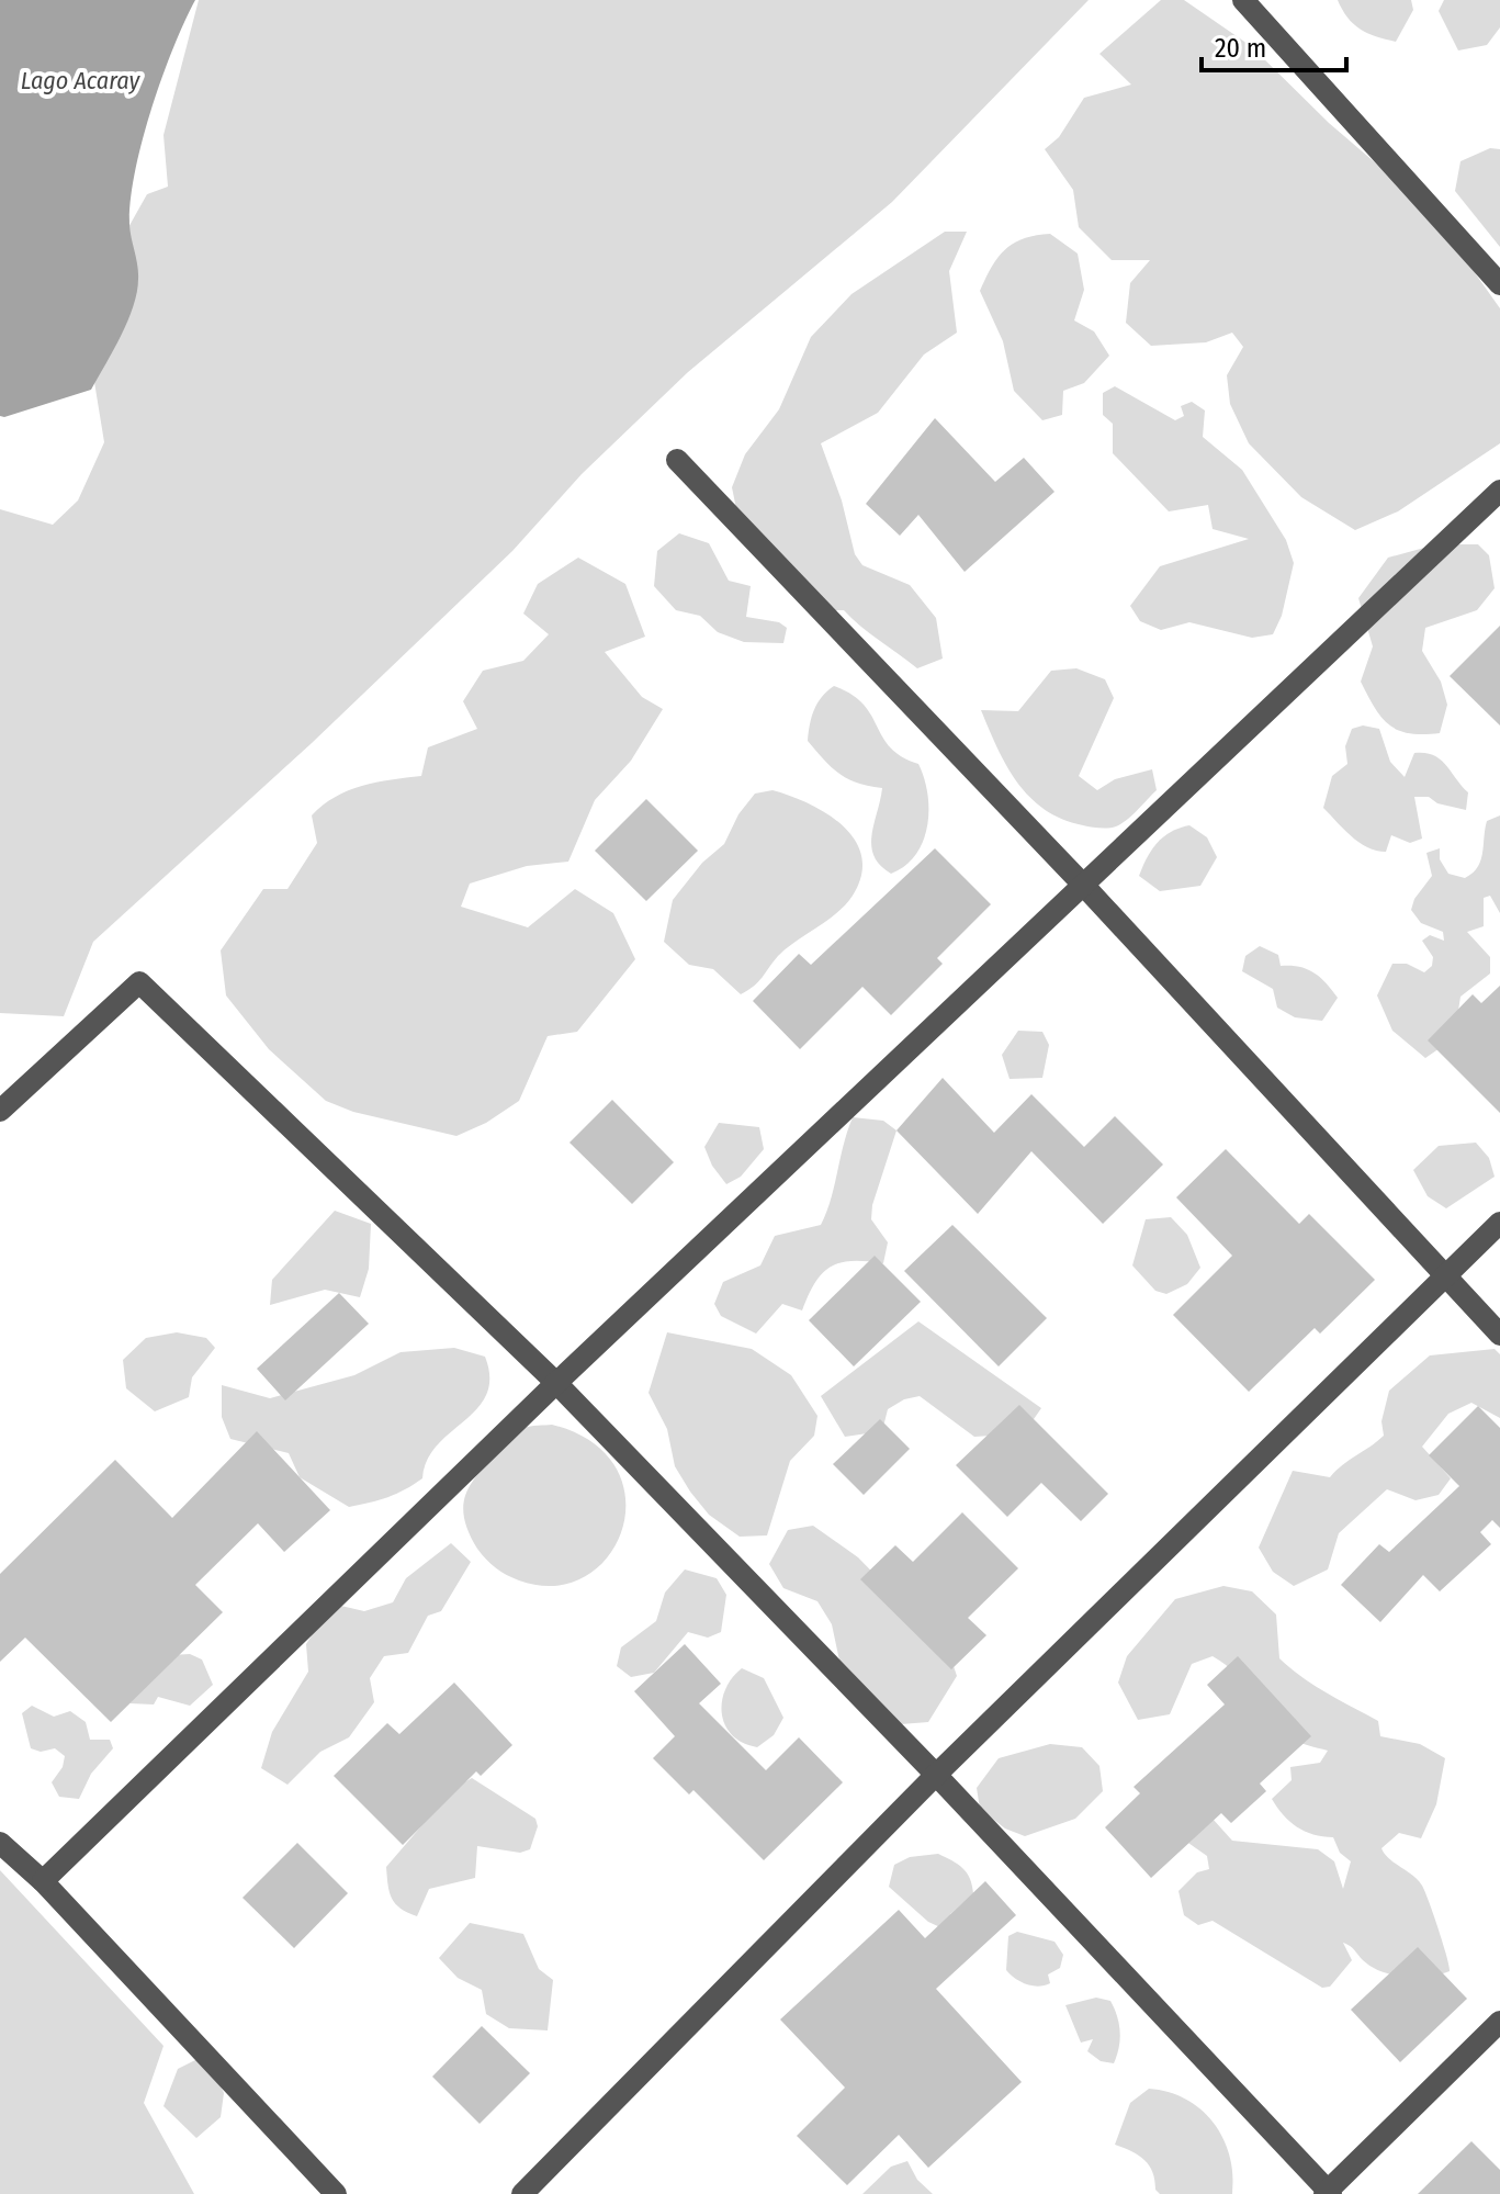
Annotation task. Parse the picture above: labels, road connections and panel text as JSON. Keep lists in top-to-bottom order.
{
  "water": ["Lago Acaray"],
  "scale_bar": "20 m"
}
